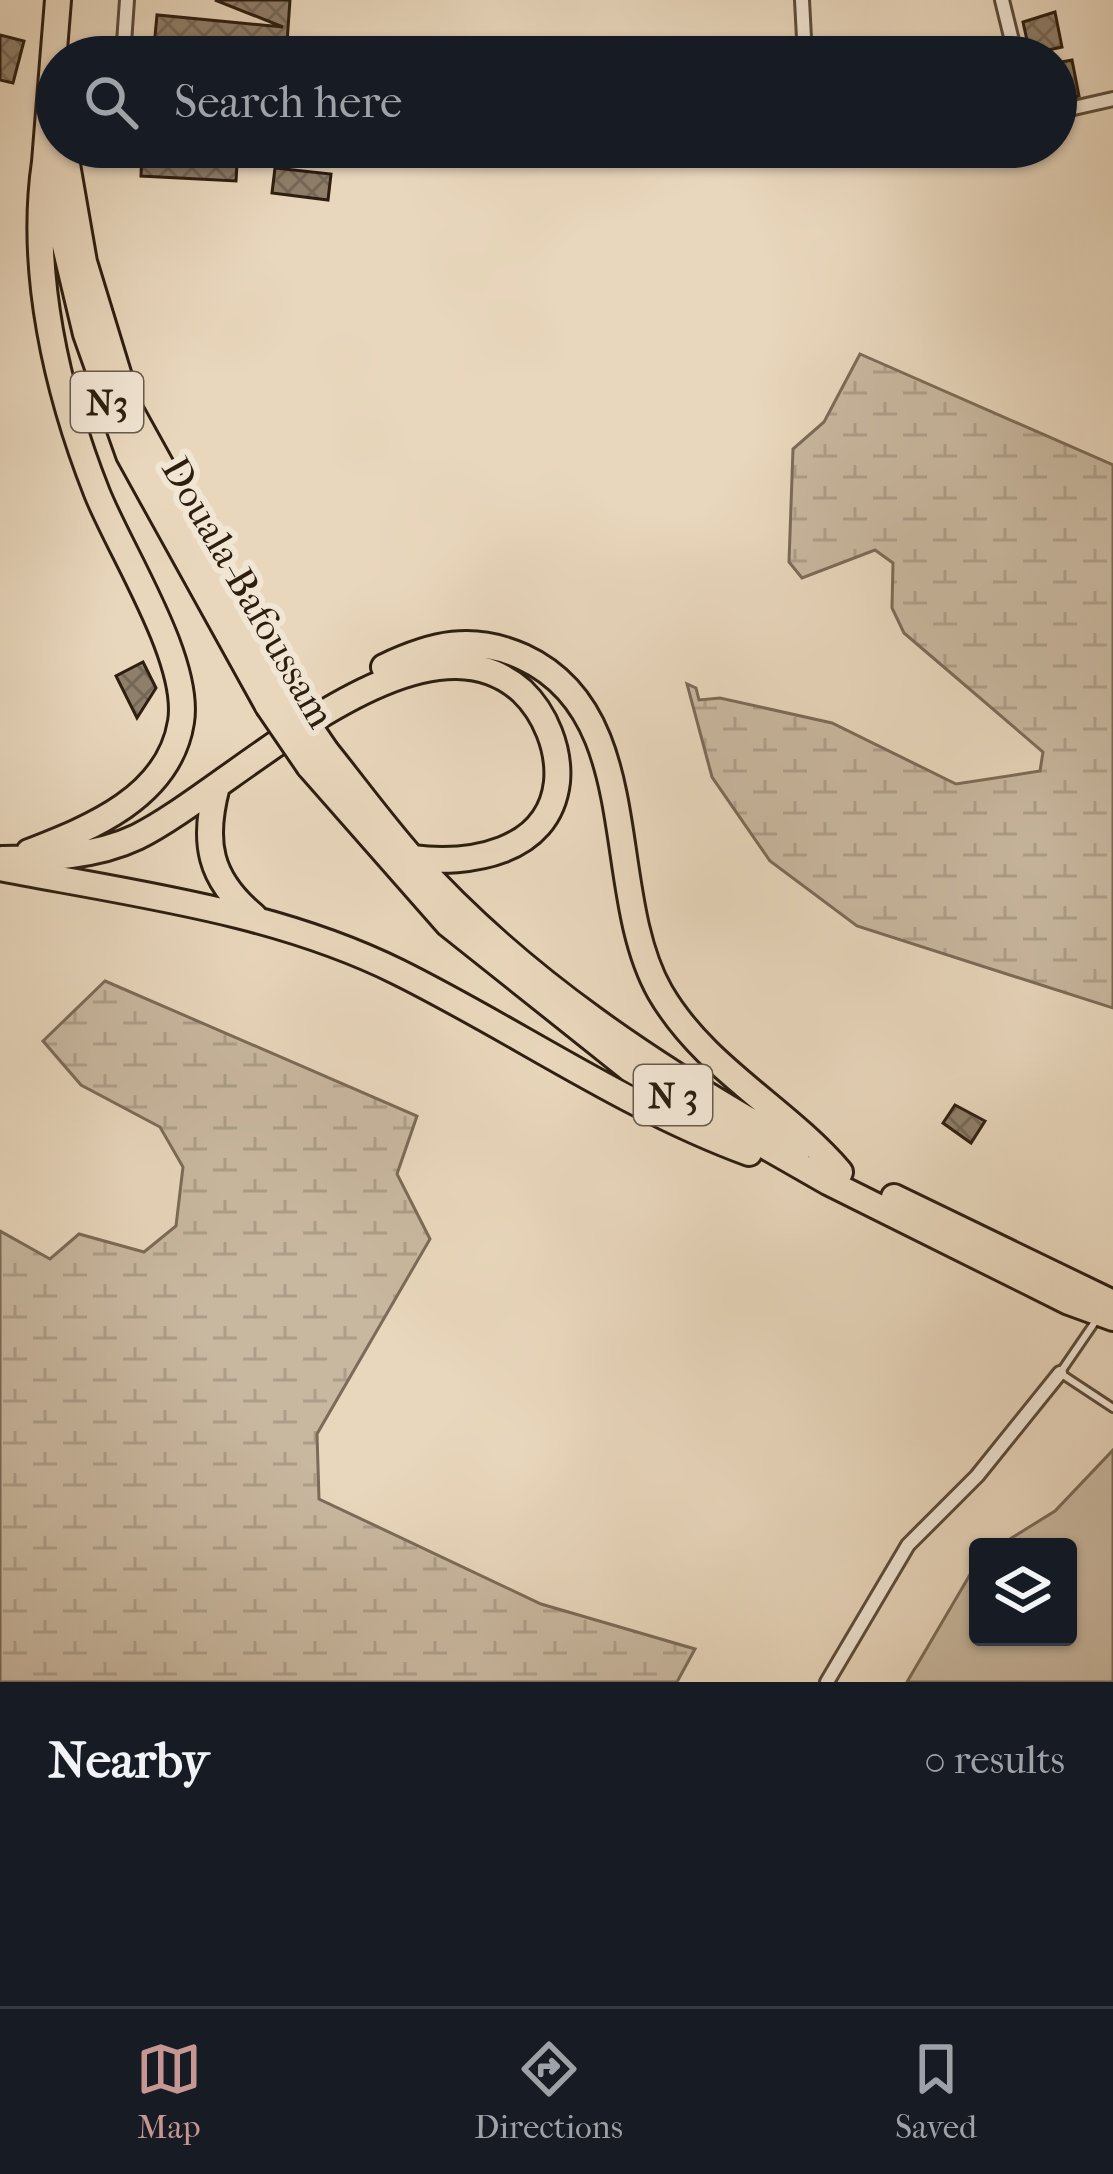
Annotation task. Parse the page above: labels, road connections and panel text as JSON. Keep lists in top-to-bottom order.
{
  "streets": {
    "highway": ["N3", "Douala-Bafoussam", "N 3"]
  },
  "crossings": [
    ["Douala-Bafoussam", "N 3"]
  ],
  "page": {
    "search": "Search here",
    "heading": ["Nearby", "0 results"],
    "nav": ["Map", "Directions", "Saved"]
  }
}
